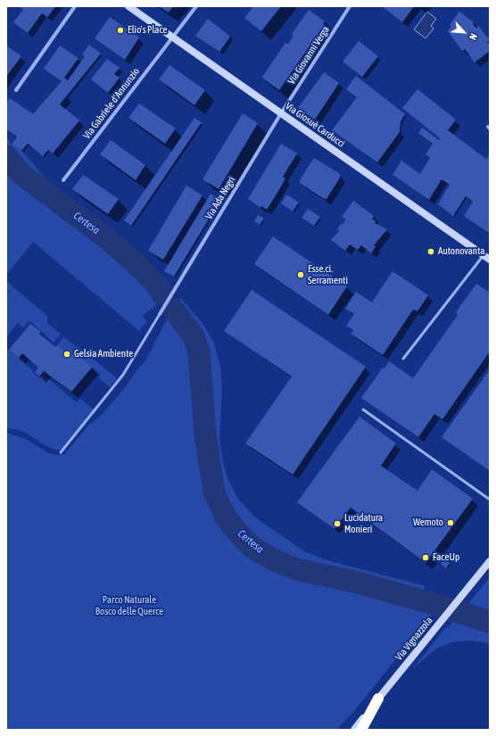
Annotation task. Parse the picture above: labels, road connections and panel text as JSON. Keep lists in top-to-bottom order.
{
  "streets": {
    "street": [
      "Via Giovanni Verga",
      "Via Gabriele d'Annunzio",
      "Via Giosuè Carducci",
      "Via Ada Negri",
      "Via Vignazzola"
    ]
  },
  "crossings": [
    ["Via Giovanni Verga", "Via Giosuè Carducci"],
    ["Via Giovanni Verga", "Via Ada Negri"],
    ["Via Gabriele d'Annunzio", "Via Giosuè Carducci"],
    ["Via Giosuè Carducci", "Via Ada Negri"]
  ],
  "water": ["Certesa"],
  "parks": ["Parco Naturale Bosco delle Querce"],
  "places": [
    "Elio's Place",
    "Autonovanta",
    "Esse.ci. Serramenti",
    "Gelsia Ambiente",
    "Wemoto",
    "Lucidatura Monieri",
    "FaceUp"
  ],
  "north": "bottom right"
}
